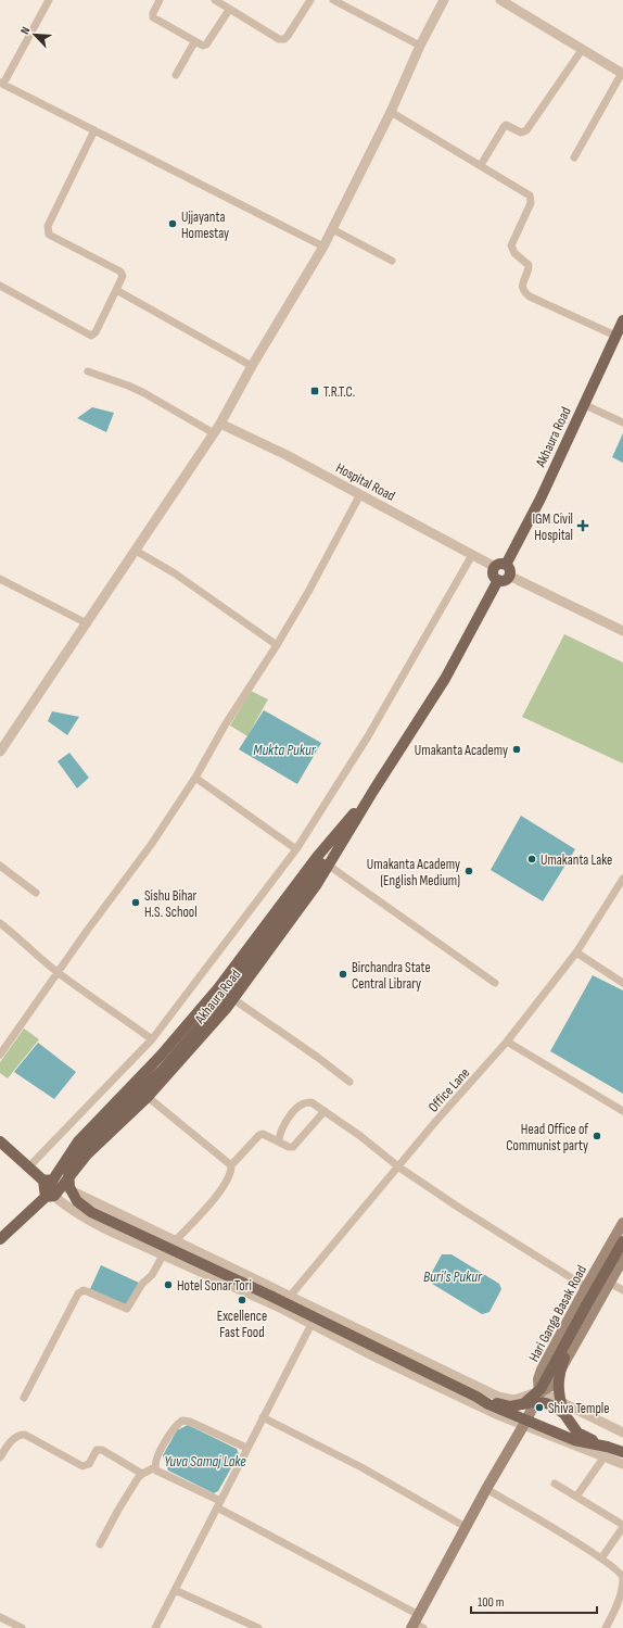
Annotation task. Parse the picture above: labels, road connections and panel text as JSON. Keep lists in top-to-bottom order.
{
  "streets": {
    "main road": ["Akhaura Road", "Hari Ganga Basak Road"],
    "street": ["Hospital Road", "Office Lane"]
  },
  "crossings": [
    ["Akhaura Road", "Hospital Road"]
  ],
  "water": ["Mukta Pukur", "Buri's Pukur", "Yuva Samaj Lake"],
  "places": {
    "other": [
      "Ujjayanta Homestay",
      "Umakanta Academy",
      "Umakanta Lake",
      "Umakanta Academy (English Medium)",
      "Sishu Bihar H.S. School",
      "Birchandra State Central Library",
      "Head Office of Communist party",
      "Hotel Sonar Tori",
      "Excellence Fast Food",
      "Shiva Temple"
    ],
    "transit": ["T.R.T.C."],
    "health": ["IGM Civil Hospital"]
  },
  "scale_bar": "100 m",
  "north": "top left"
}
